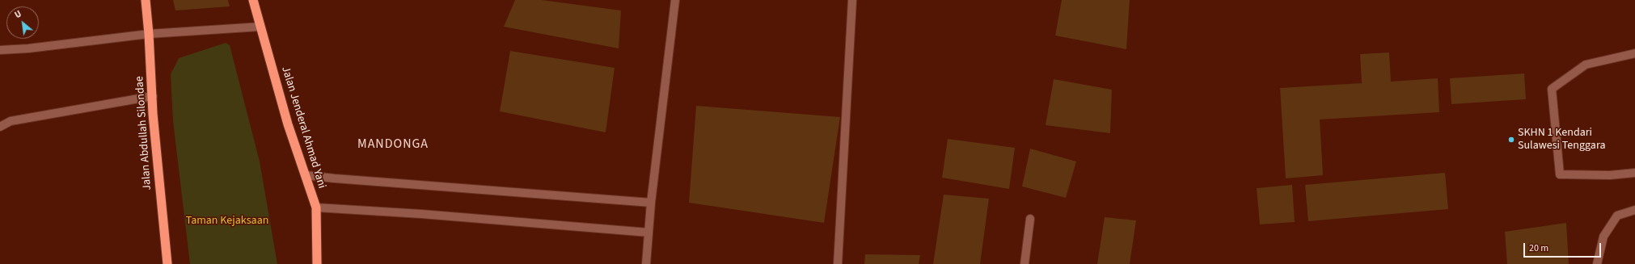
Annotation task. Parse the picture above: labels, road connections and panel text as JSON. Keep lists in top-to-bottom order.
{
  "streets": {
    "highway": ["Jalan Jenderal Ahmad Yani", "Jalan Abdullah Silondae"]
  },
  "districts": ["MANDONGA"],
  "parks": ["Taman Kejaksaan"],
  "places": ["SKHN 1 Kendari Sulawesi Tenggara"],
  "scale_bar": "20 m",
  "north": "top left"
}
